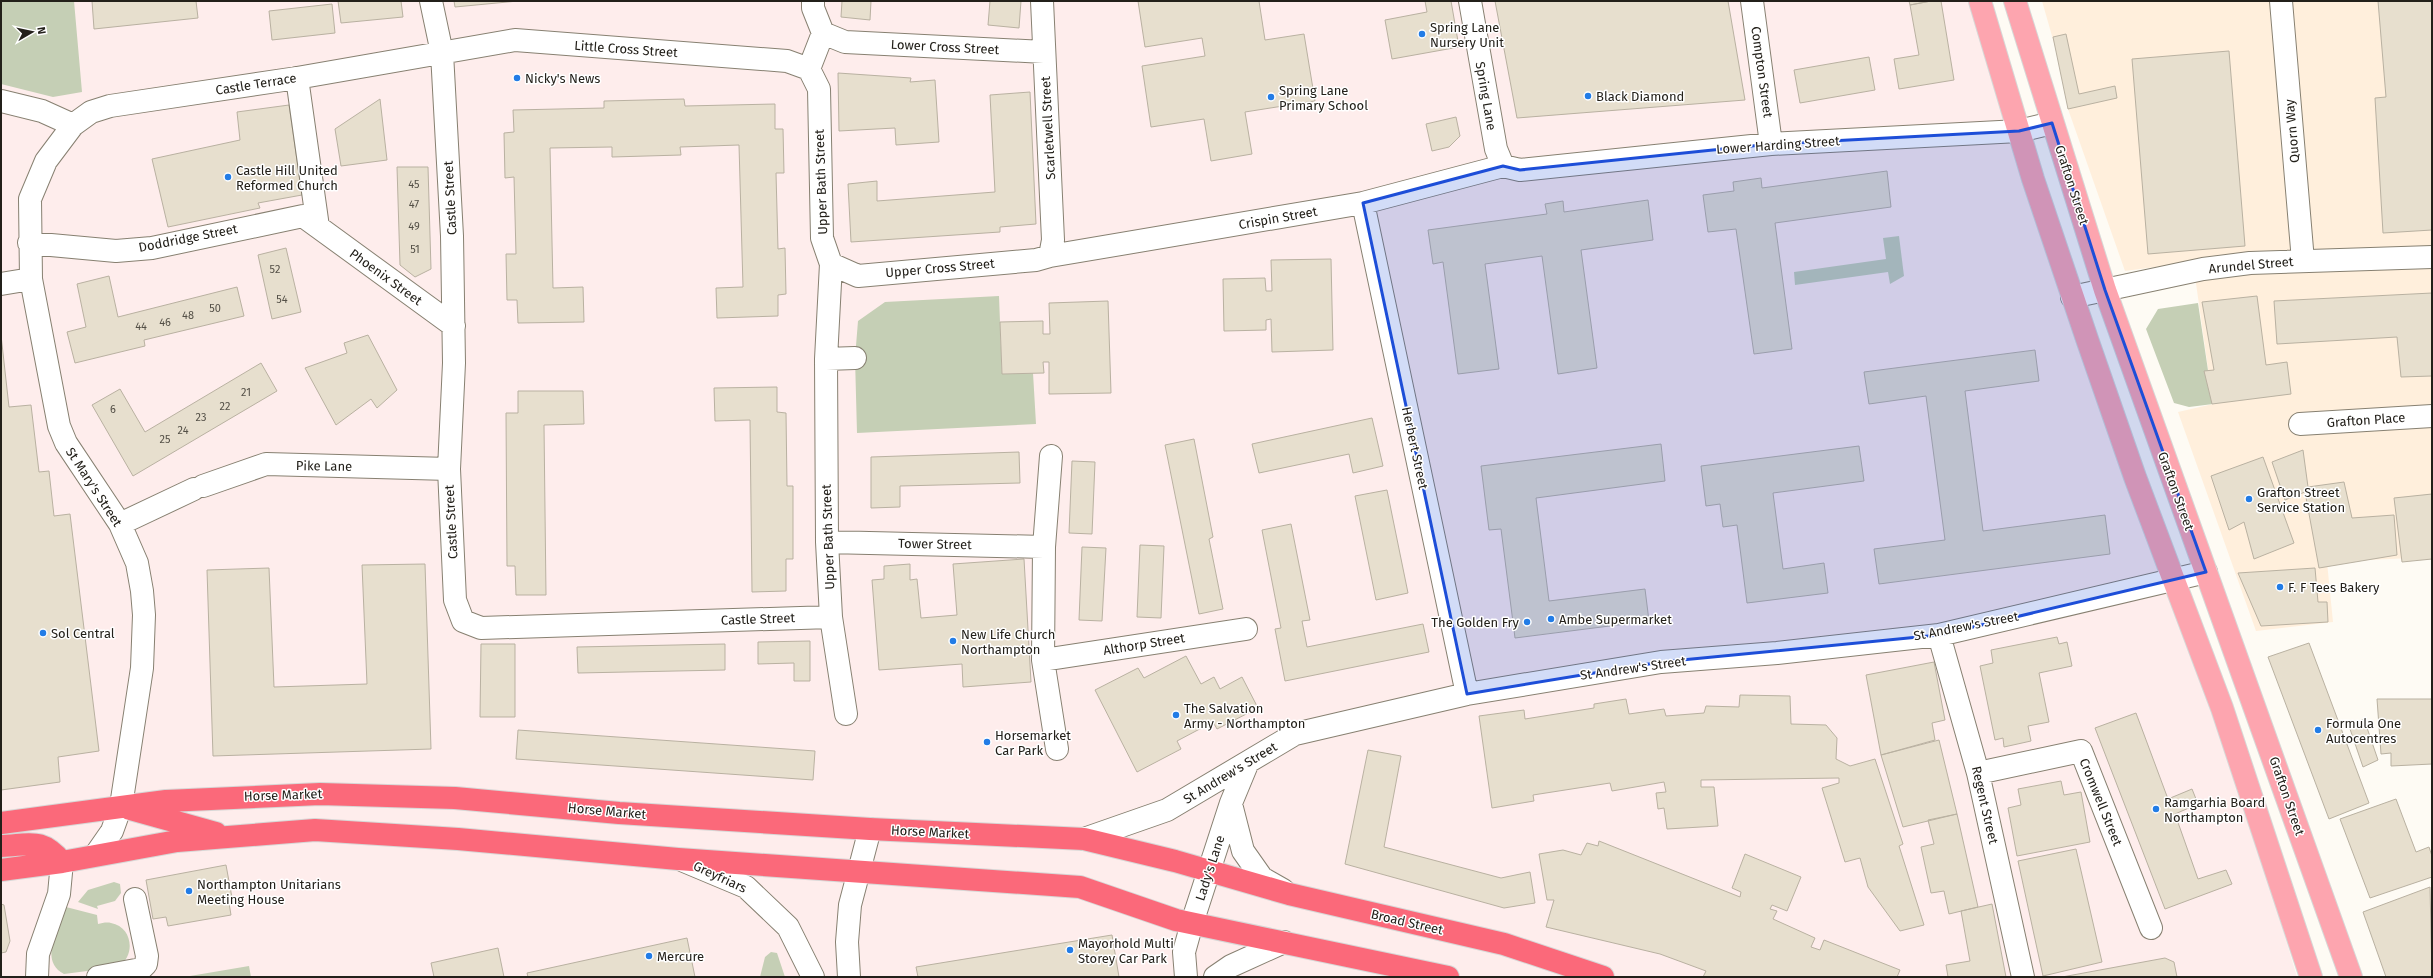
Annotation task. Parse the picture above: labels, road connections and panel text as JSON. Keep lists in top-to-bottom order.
{
  "streets": {
    "highway": ["Horse Market", "Broad Street"],
    "main road": ["Grafton Street"],
    "street": [
      "Lower Cross Street",
      "Little Cross Street",
      "Compton Street",
      "Castle Terrace",
      "Spring Lane",
      "Scarletwell Street",
      "Quorn Way",
      "Lower Harding Street",
      "Upper Bath Street",
      "Castle Street",
      "Crispin Street",
      "Doddridge Street",
      "Arundel Street",
      "Upper Cross Street",
      "Phoenix Street",
      "Grafton Place",
      "Herbert Street",
      "Pike Lane",
      "St Mary's Street",
      "Tower Street",
      "St Andrew's Street",
      "Althorp Street",
      "Cromwell Street",
      "Regent Street",
      "Lady's Lane",
      "Greyfriars"
    ]
  },
  "crossings": [
    ["Lower Cross Street", "Scarletwell Street"],
    ["Little Cross Street", "Castle Terrace"],
    ["Little Cross Street", "Upper Bath Street"],
    ["Little Cross Street", "Castle Street"],
    ["Compton Street", "Lower Harding Street"],
    ["Castle Terrace", "Castle Street"],
    ["Castle Terrace", "St Mary's Street"],
    ["Spring Lane", "Lower Harding Street"],
    ["Spring Lane", "Crispin Street"],
    ["Scarletwell Street", "Crispin Street"],
    ["Scarletwell Street", "Upper Cross Street"],
    ["Quorn Way", "Arundel Street"],
    ["Lower Harding Street", "Grafton Street"],
    ["Lower Harding Street", "Crispin Street"],
    ["Upper Bath Street", "Castle Street"],
    ["Upper Bath Street", "Upper Cross Street"],
    ["Upper Bath Street", "Tower Street"],
    ["Grafton Street", "Arundel Street"],
    ["Grafton Street", "St Andrew's Street"],
    ["Castle Street", "Phoenix Street"],
    ["Castle Street", "Pike Lane"],
    ["Crispin Street", "Upper Cross Street"],
    ["Crispin Street", "Herbert Street"],
    ["Doddridge Street", "Phoenix Street"],
    ["Doddridge Street", "St Mary's Street"],
    ["Herbert Street", "St Andrew's Street"],
    ["Pike Lane", "St Mary's Street"],
    ["St Mary's Street", "Horse Market"],
    ["St Andrew's Street", "Horse Market"],
    ["St Andrew's Street", "Regent Street"],
    ["St Andrew's Street", "Lady's Lane"],
    ["St Andrew's Street", "Broad Street"],
    ["Horse Market", "Lady's Lane"],
    ["Horse Market", "Broad Street"],
    ["Cromwell Street", "Regent Street"],
    ["Lady's Lane", "Broad Street"]
  ],
  "places": [
    "Spring Lane Nursery Unit",
    "Nicky's News",
    "Black Diamond",
    "Spring Lane Primary School",
    "Castle Hill United Reformed Church",
    "Grafton Street Service Station",
    "F. F Tees Bakery",
    "Ambe Supermarket",
    "The Golden Fry",
    "Sol Central",
    "New Life Church Northampton",
    "The Salvation Army - Northampton",
    "Formula One Autocentres",
    "Horsemarket Car Park",
    "Ramgarhia Board Northampton",
    "Northampton Unitarians Meeting House",
    "Mayorhold Multi Storey Car Park",
    "Mercure"
  ],
  "house_numbers": [
    "45",
    "47",
    "49",
    "51",
    "52",
    "54",
    "50",
    "48",
    "46",
    "44",
    "21",
    "22",
    "6",
    "23",
    "24",
    "25"
  ],
  "north": "right"
}
